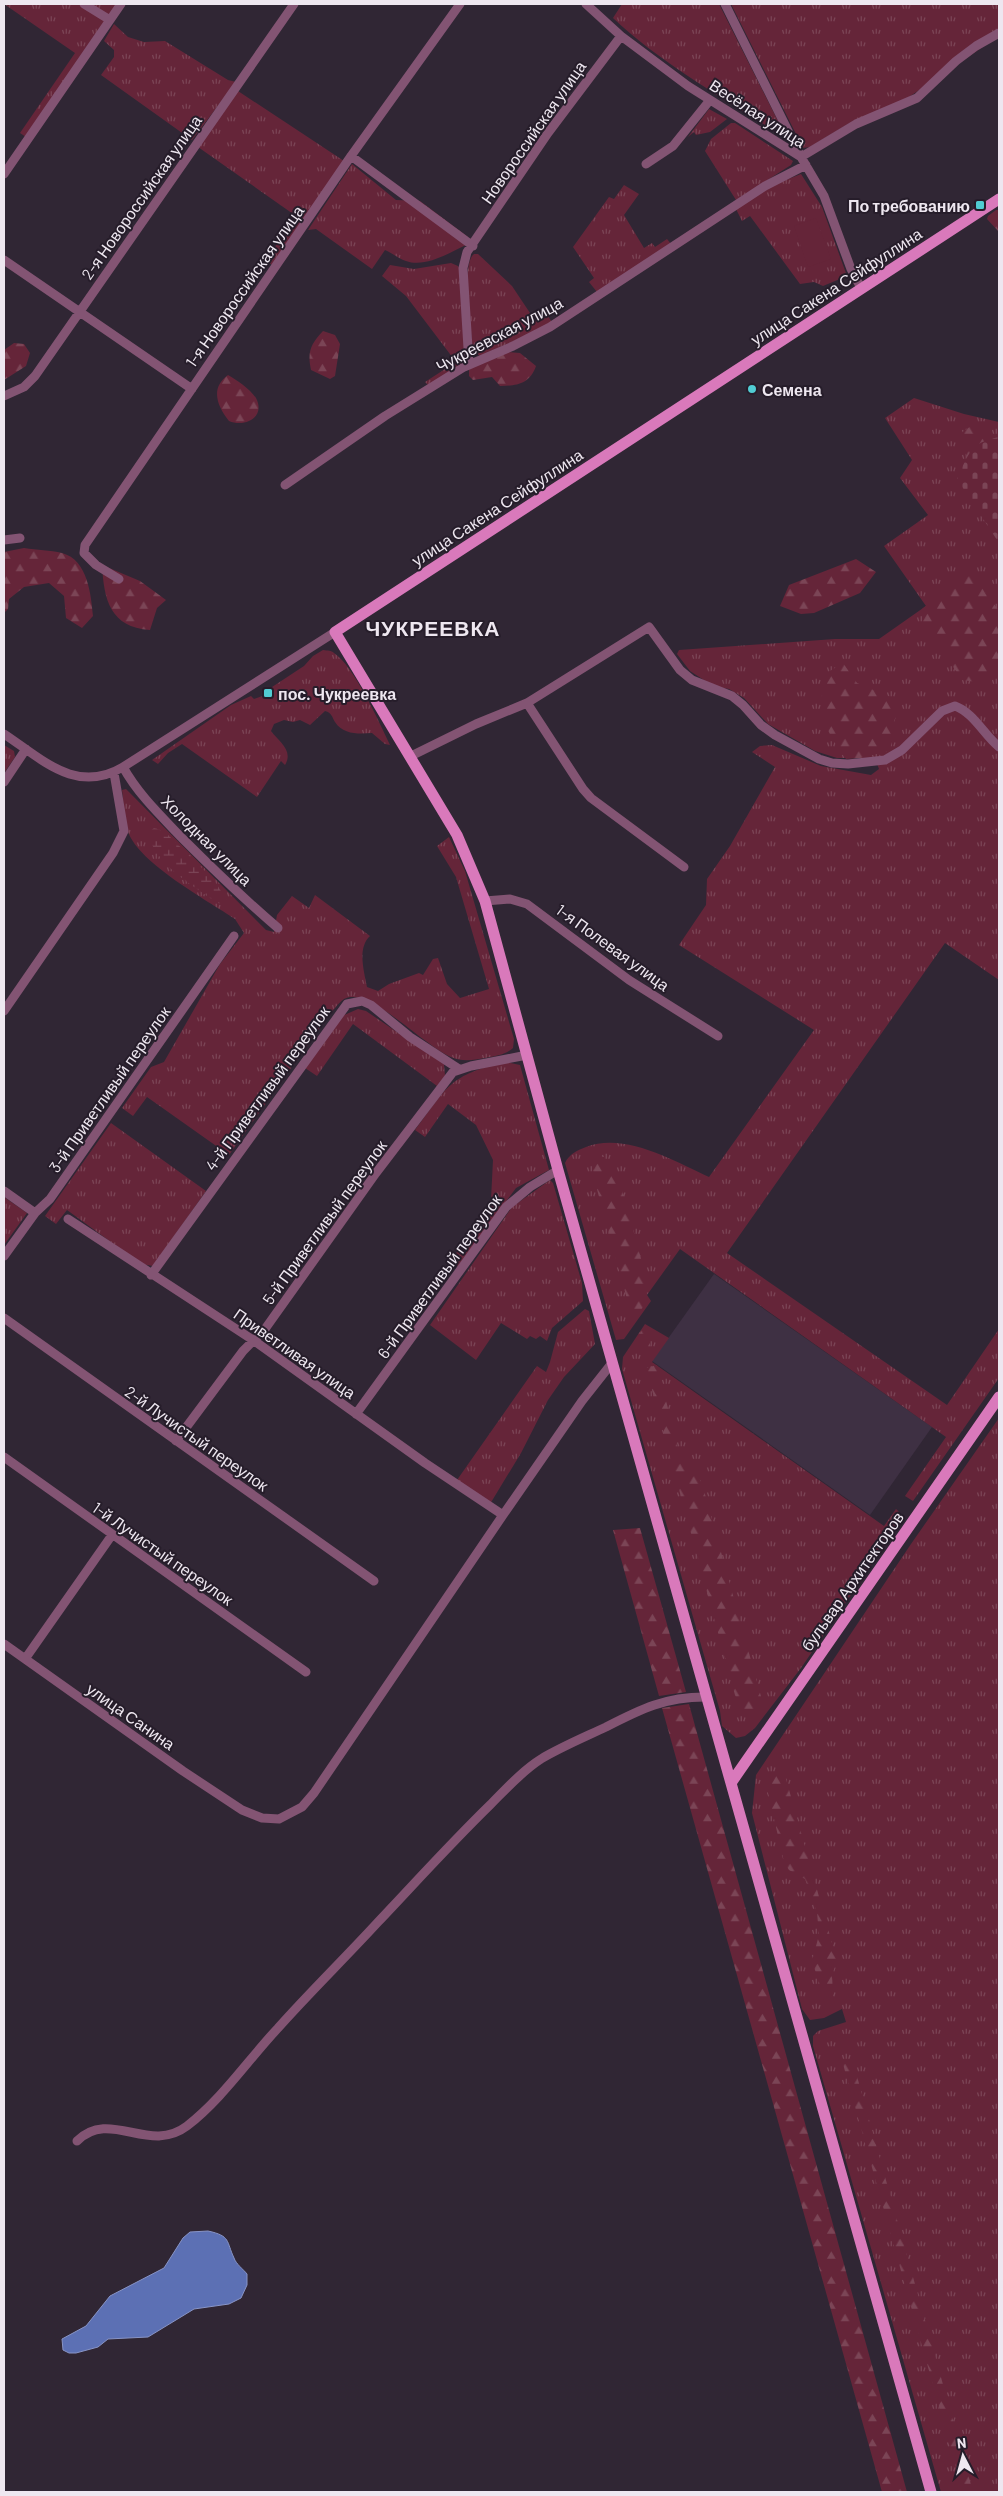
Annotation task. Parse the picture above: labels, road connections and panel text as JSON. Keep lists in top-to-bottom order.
{
  "streets": {
    "main road": ["улица Сакена Сейфуллина", "бульвар Архитекторов"],
    "street": [
      "Весёлая улица",
      "Новороссийская улица",
      "2-я Новороссийская улица",
      "1-я Новороссийская улица",
      "Чукреевская улица",
      "Холодная улица",
      "1-я Полевая улица",
      "4-й Приветливый переулок",
      "3-й Приветливый переулок",
      "5-й Приветливый переулок",
      "6-й Приветливый переулок",
      "Приветливая улица",
      "2-й Лучистый переулок",
      "1-й Лучистый переулок",
      "улица Санина"
    ]
  },
  "crossings": [
    ["Весёлая улица", "Новороссийская улица"],
    ["Весёлая улица", "улица Сакена Сейфуллина"],
    ["Весёлая улица", "Чукреевская улица"],
    ["Новороссийская улица", "Чукреевская улица"],
    ["улица Сакена Сейфуллина", "Холодная улица"],
    ["4-й Приветливый переулок", "5-й Приветливый переулок"],
    ["4-й Приветливый переулок", "Приветливая улица"],
    ["5-й Приветливый переулок", "Приветливая улица"],
    ["5-й Приветливый переулок", "2-й Лучистый переулок"],
    ["6-й Приветливый переулок", "Приветливая улица"],
    ["Приветливая улица", "улица Санина"]
  ],
  "districts": ["ЧУКРЕЕВКА"],
  "places": {
    "transit": ["По требованию", "пос. Чукреевка"],
    "other": ["Семена"]
  },
  "north": "top"
}
